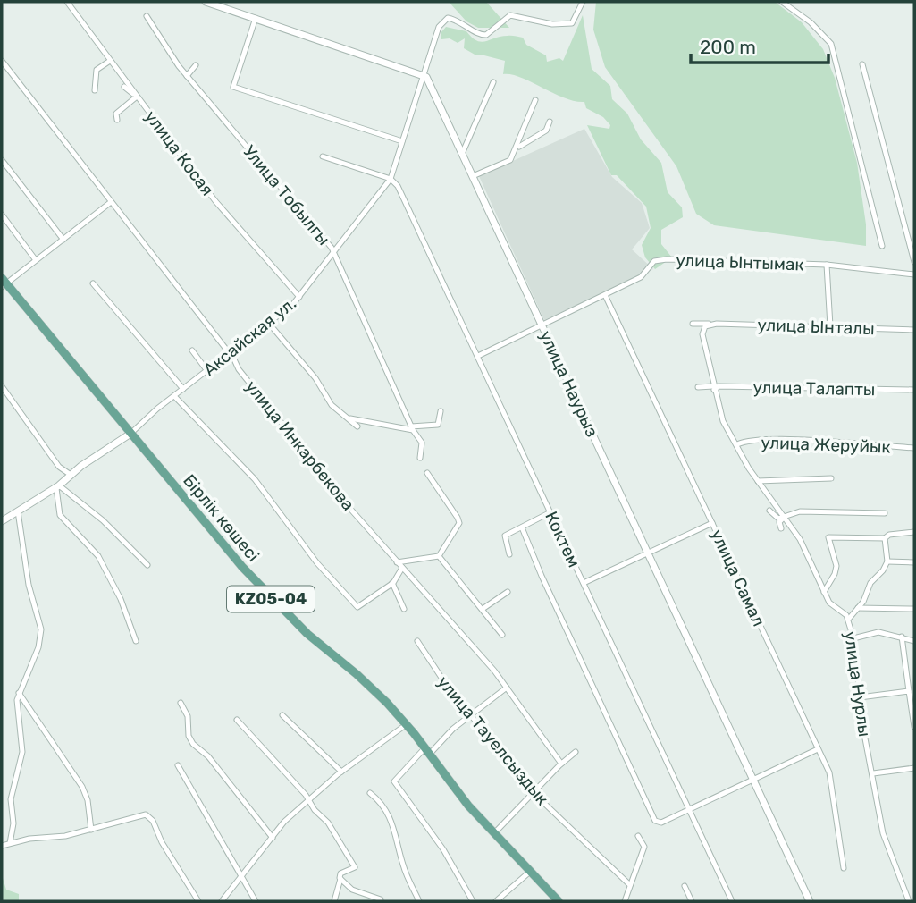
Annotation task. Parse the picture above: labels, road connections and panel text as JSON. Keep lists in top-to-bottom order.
{
  "streets": {
    "main road": ["Бірлік көшесі", "KZ05-04"],
    "street": [
      "улица Косая",
      "Улица Тобылгы",
      "улица Ынтымак",
      "улица Ынталы",
      "Аксайская ул.",
      "улица Наурыз",
      "улица Талапты",
      "улица Жеруйык",
      "улица Инкарбекова",
      "Коктем",
      "улица Самал",
      "улица Нурлы",
      "улица Тауелсыздык"
    ]
  },
  "crossings": [
    ["улица Косая", "Аксайская ул."],
    ["Улица Тобылгы", "Аксайская ул."],
    ["улица Ынтымак", "улица Наурыз"],
    ["улица Ынтымак", "Коктем"],
    ["улица Ынтымак", "улица Самал"],
    ["улица Ынталы", "улица Нурлы"],
    ["Аксайская ул.", "улица Наурыз"],
    ["Аксайская ул.", "улица Инкарбекова"],
    ["Аксайская ул.", "Бірлік көшесі"],
    ["Аксайская ул.", "Коктем"],
    ["улица Талапты", "улица Нурлы"],
    ["улица Жеруйык", "улица Нурлы"]
  ],
  "scale_bar": "200 m"
}
